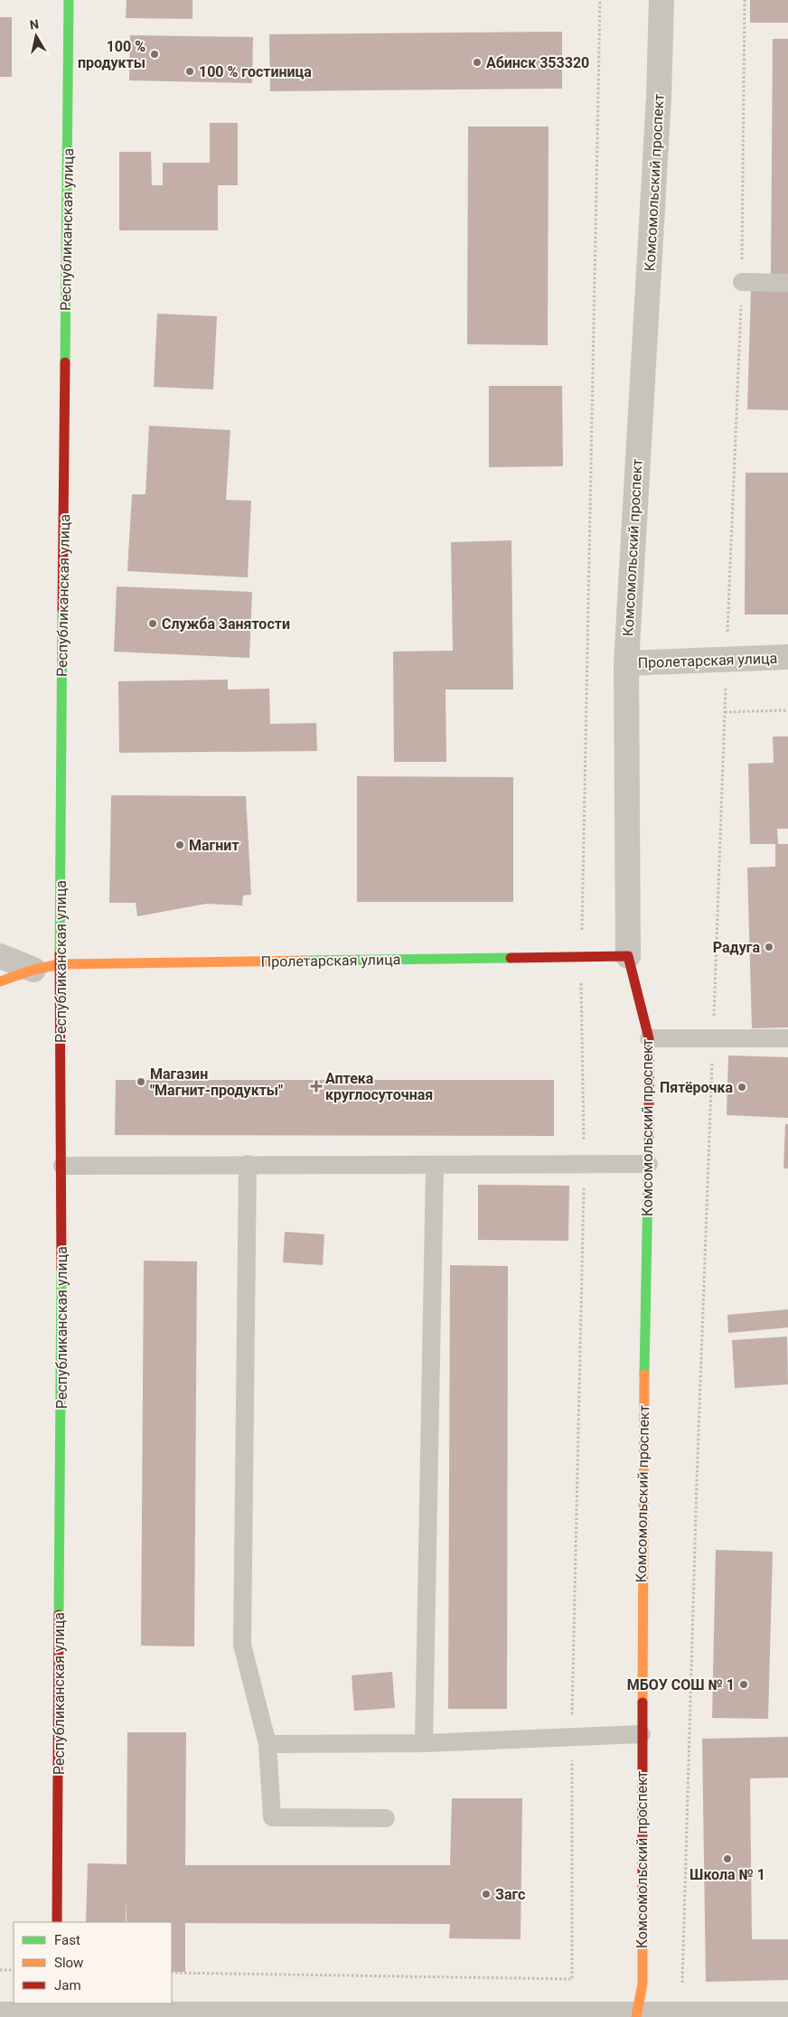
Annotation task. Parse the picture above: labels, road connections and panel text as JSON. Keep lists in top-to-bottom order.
{
  "streets": {
    "street": ["Комсомольский проспект", "Республиканская улица", "Пролетарская улица"]
  },
  "crossings": [
    ["Комсомольский проспект", "Пролетарская улица"],
    ["Республиканская улица", "Пролетарская улица"]
  ],
  "places": {
    "other": [
      "100 % продукты",
      "Абинск 353320",
      "100 % гостиница",
      "Служба Занятости",
      "Магнит",
      "Радуга",
      "Магазин \"Магнит-продукты\"",
      "Пятёрочка",
      "МБОУ СОШ № 1",
      "Школа № 1",
      "Загс"
    ],
    "health": ["Аптека круглосуточная"]
  },
  "legend": ["Fast", "Slow", "Jam"],
  "north": "top"
}
